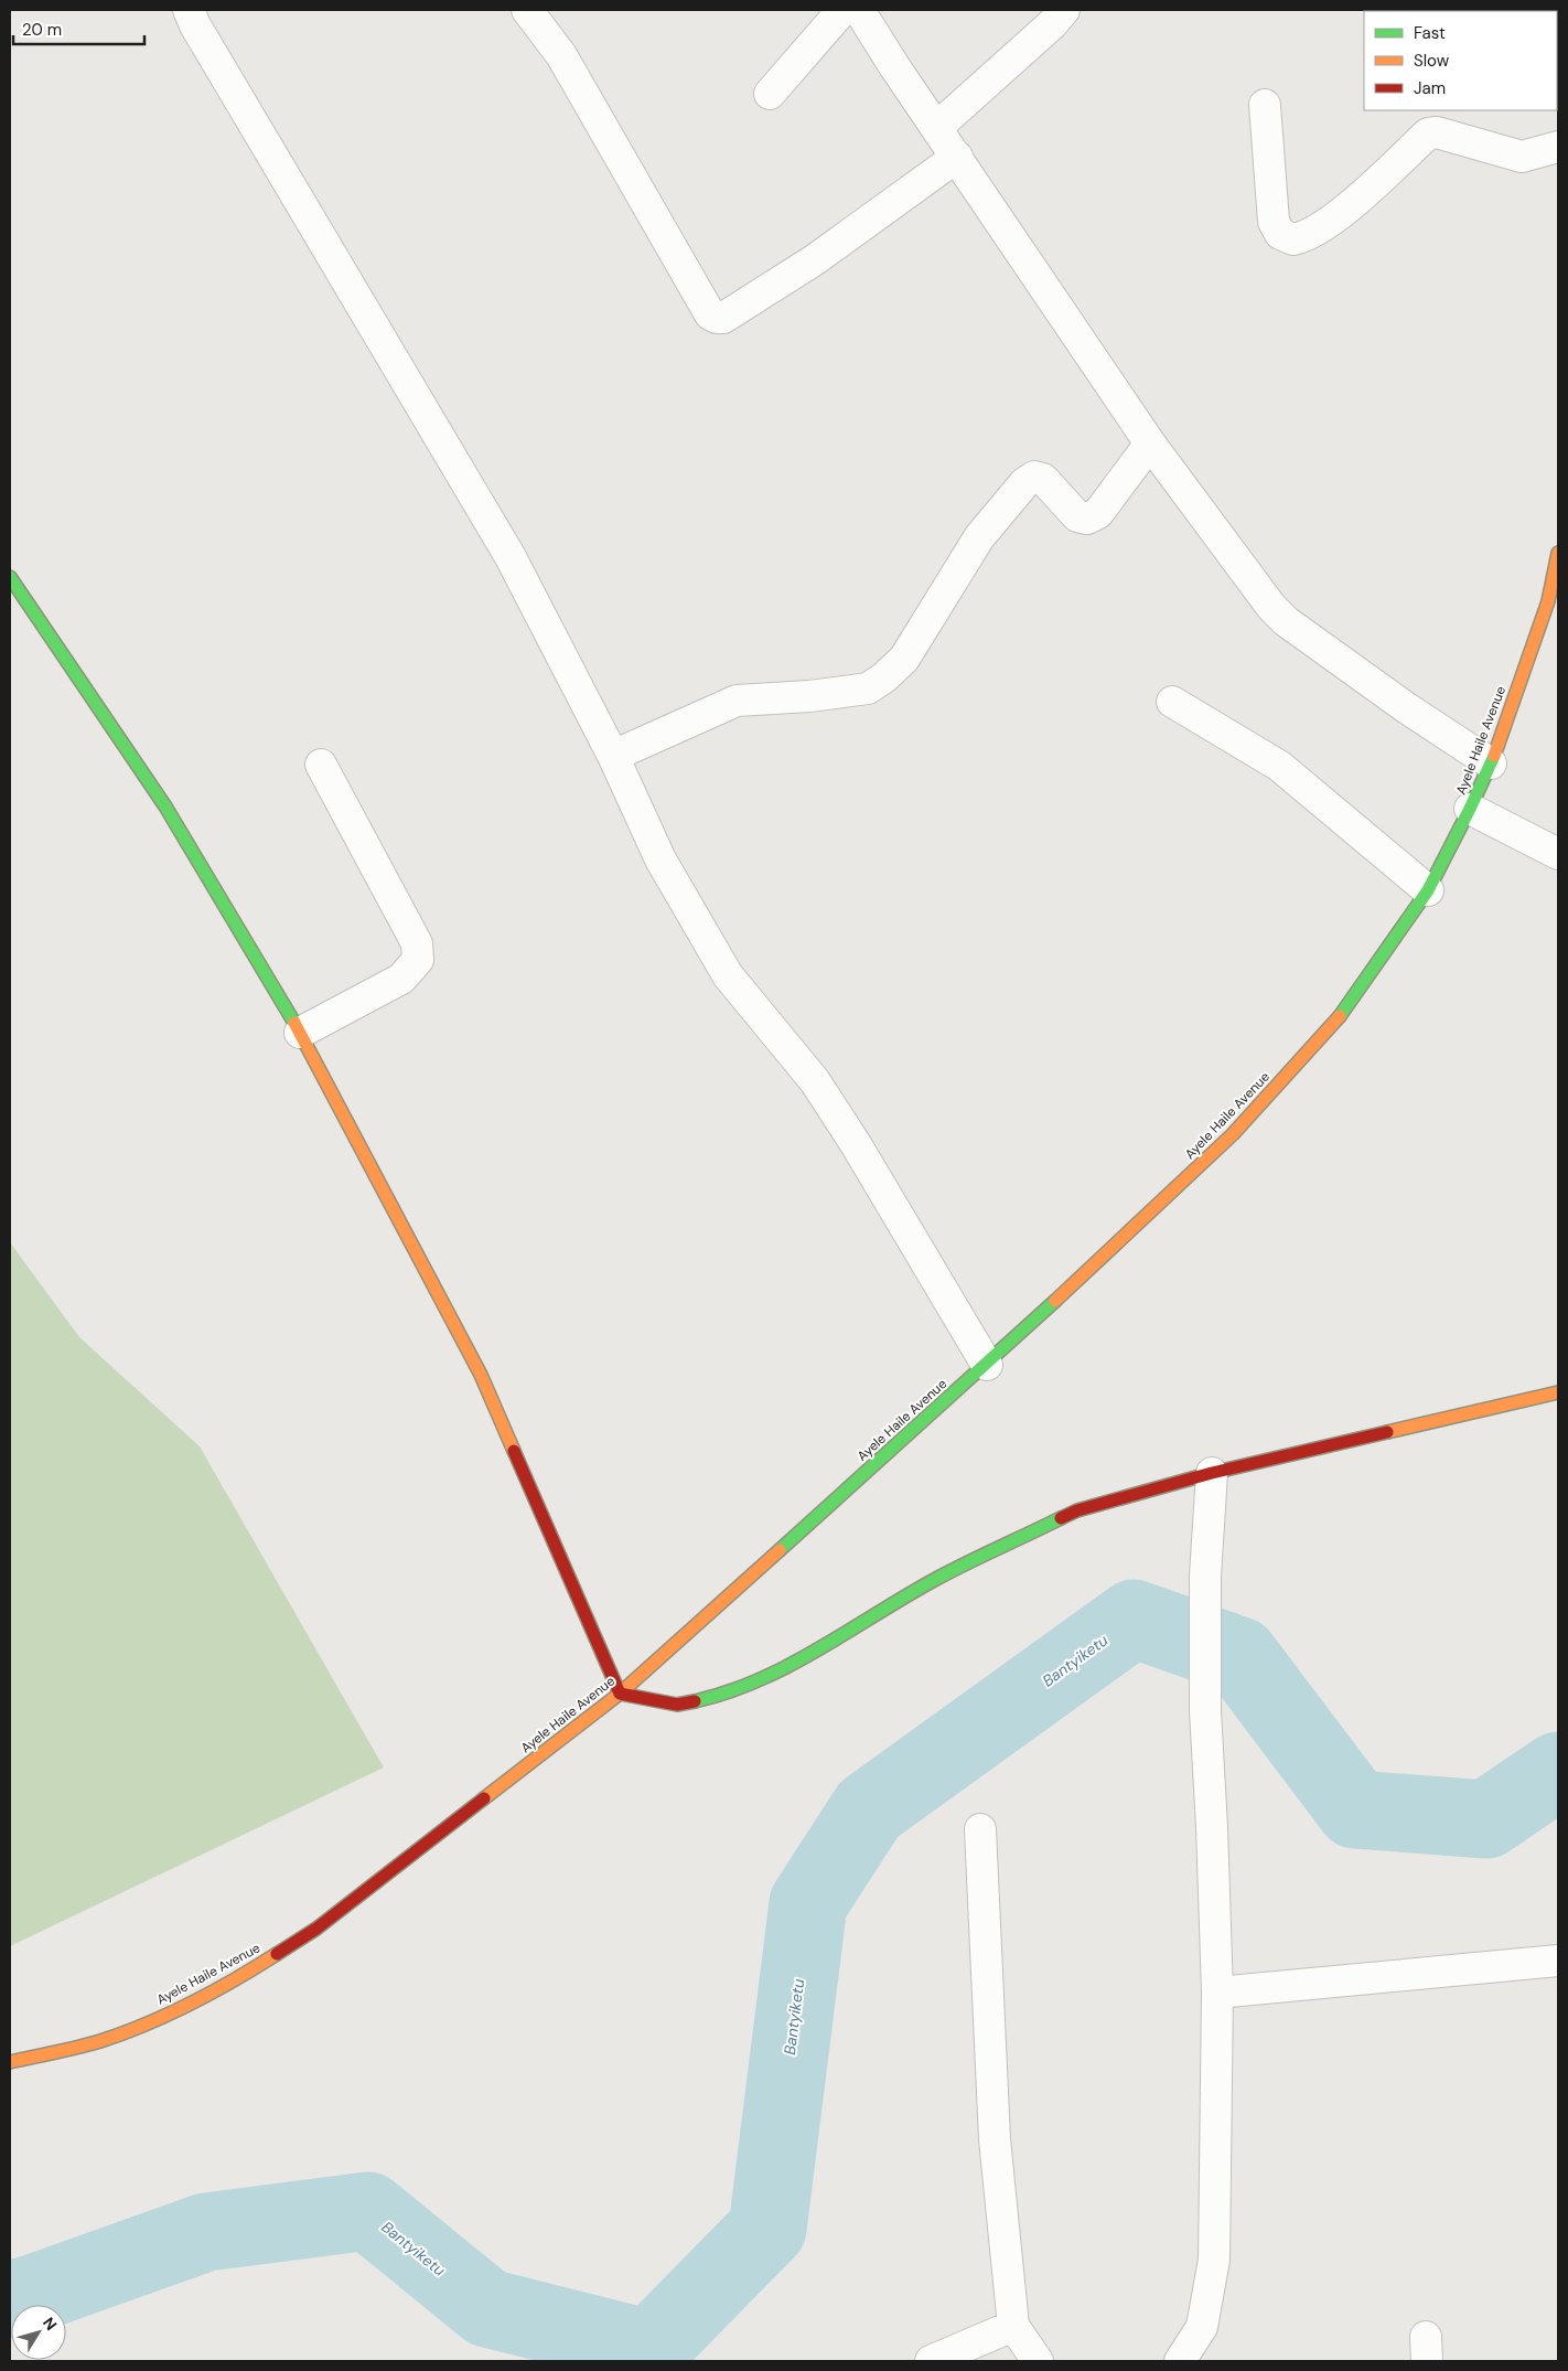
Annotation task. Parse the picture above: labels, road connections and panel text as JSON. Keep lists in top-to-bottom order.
{
  "streets": {
    "street": ["Ayele Haile Avenue"]
  },
  "water": ["Bantyiketu"],
  "legend": ["Fast", "Slow", "Jam"],
  "scale_bar": "20 m",
  "north": "top right"
}
